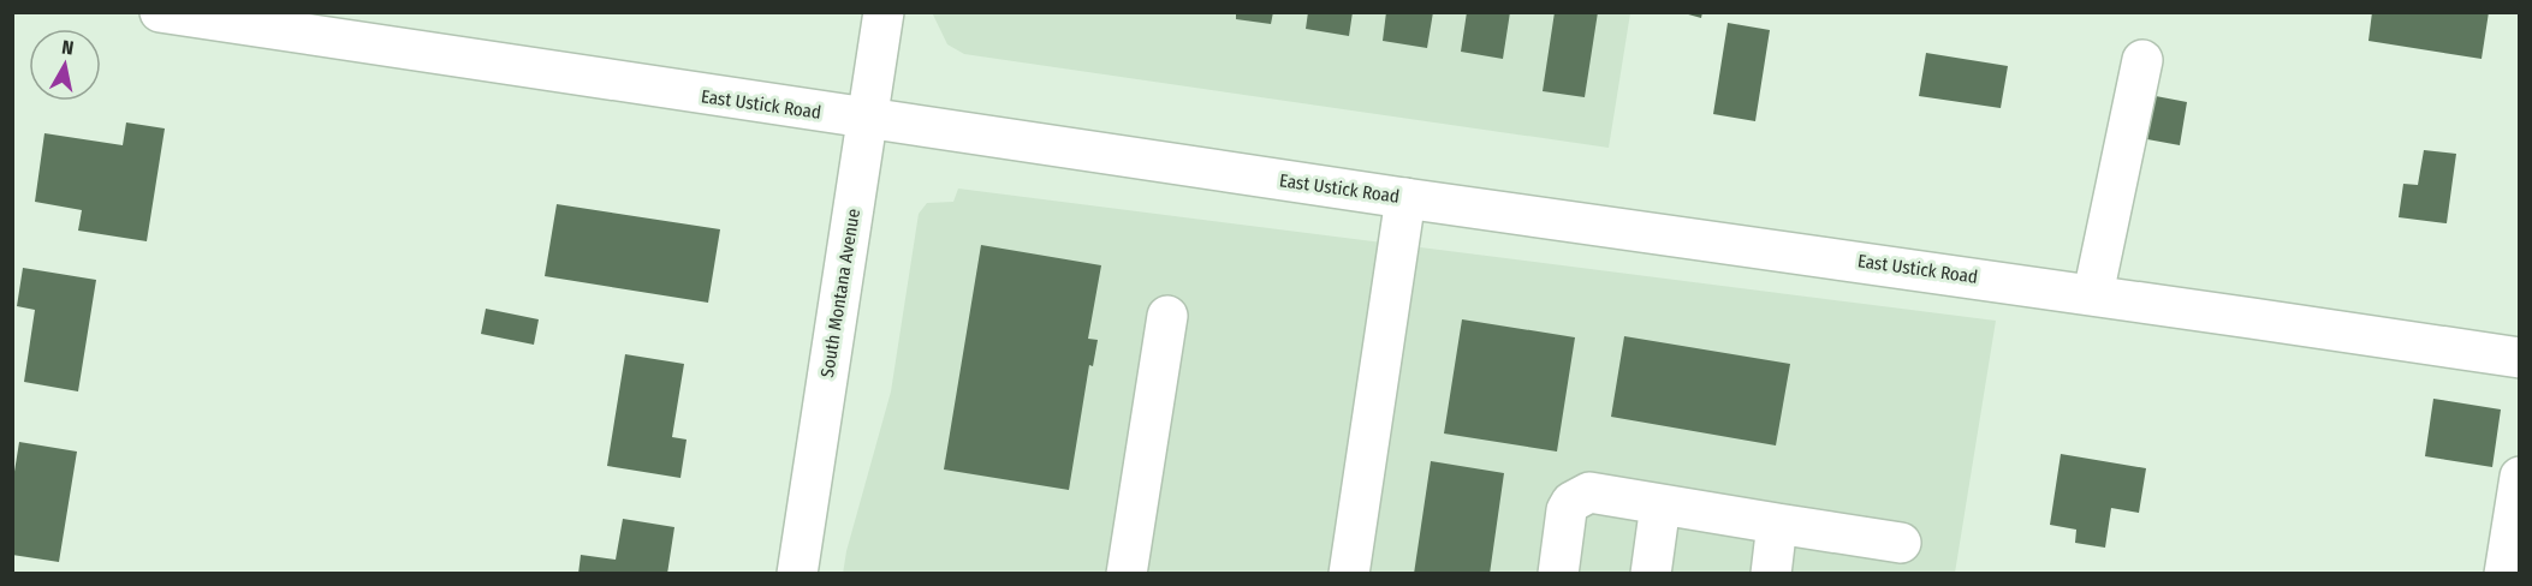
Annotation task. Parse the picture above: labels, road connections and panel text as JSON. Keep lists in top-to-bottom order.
{
  "streets": {
    "main road": ["East Ustick Road", "South Montana Avenue"]
  },
  "crossings": [
    ["East Ustick Road", "South Montana Avenue"]
  ],
  "north": "top"
}
